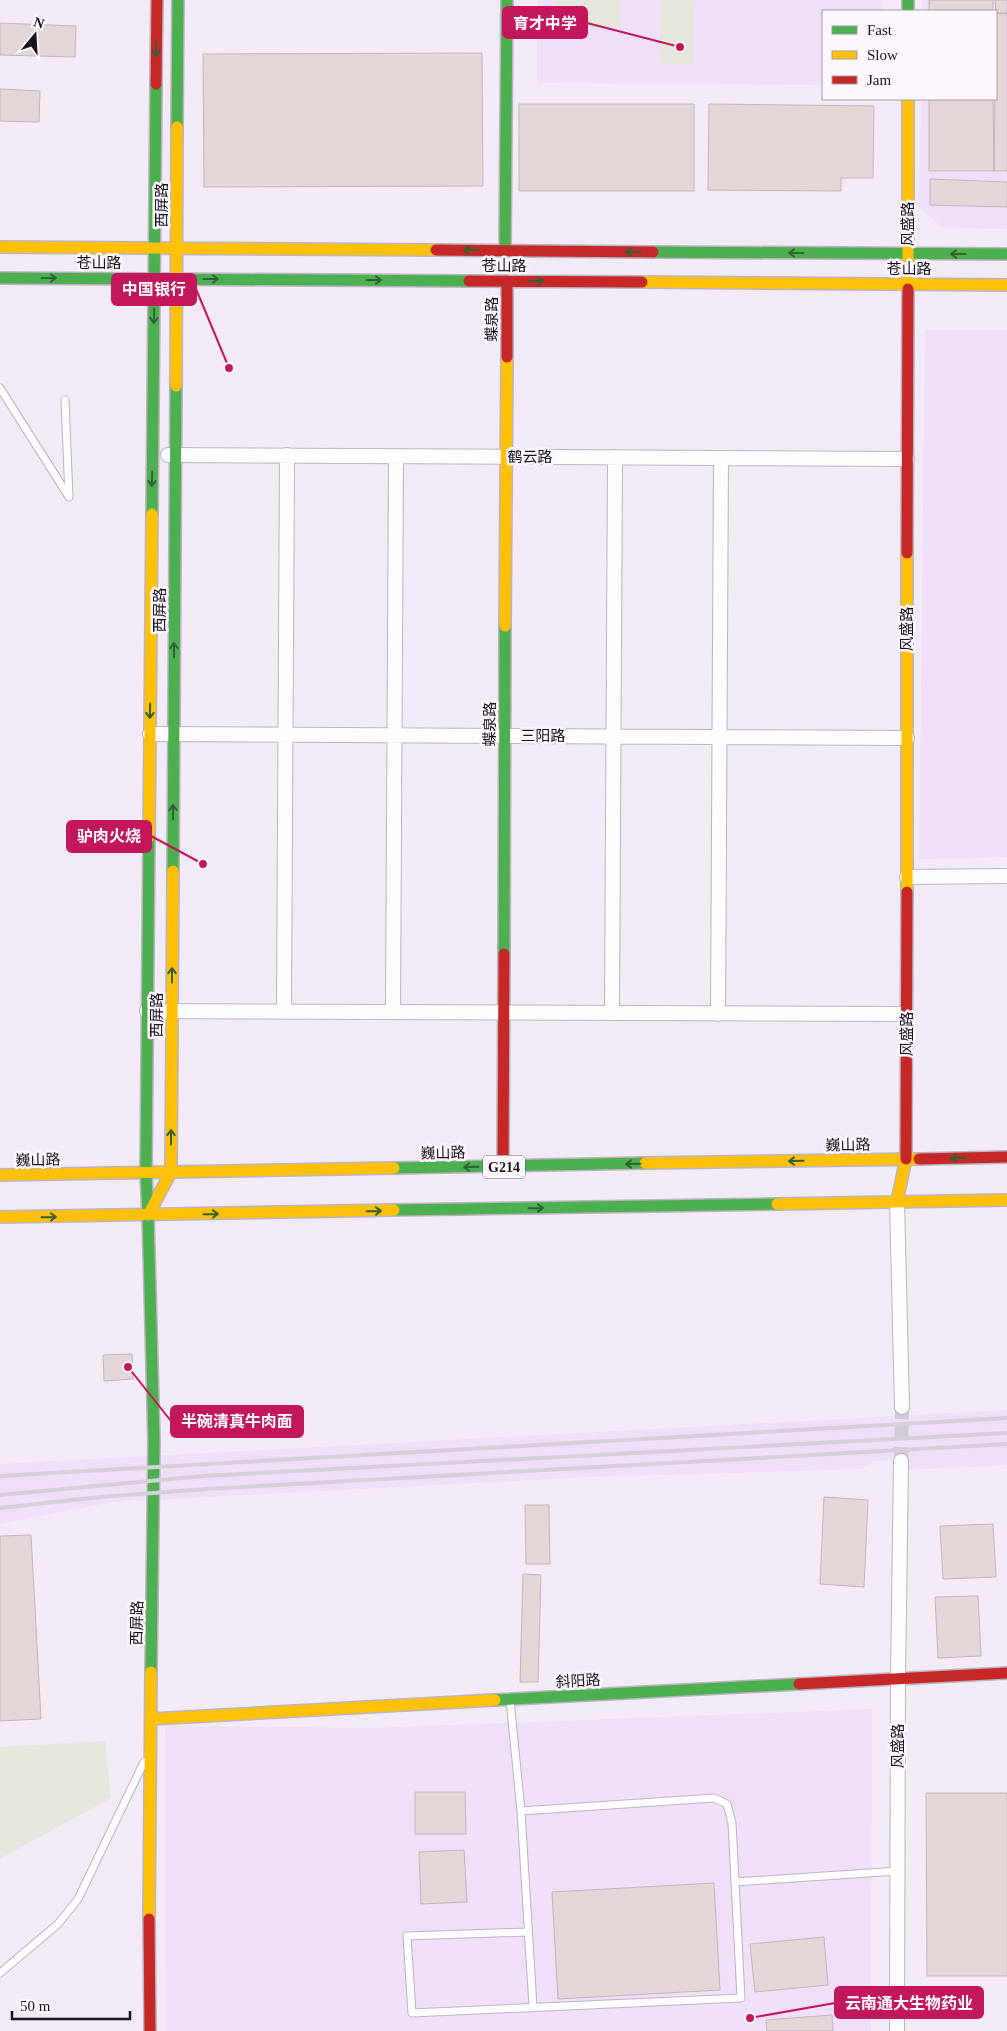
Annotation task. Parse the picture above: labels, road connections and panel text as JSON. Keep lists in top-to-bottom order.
{
  "streets": {
    "main road": [
      "西屏路",
      "风盛路",
      "苍山路",
      "蝶泉路",
      "巍山路",
      "G214",
      "斜阳路"
    ],
    "street": ["鹤云路", "三阳路"]
  },
  "crossings": [
    ["西屏路", "苍山路"],
    ["西屏路", "鹤云路"],
    ["西屏路", "三阳路"],
    ["西屏路", "巍山路"],
    ["西屏路", "斜阳路"],
    ["风盛路", "苍山路"],
    ["风盛路", "鹤云路"],
    ["风盛路", "三阳路"],
    ["风盛路", "巍山路"],
    ["风盛路", "斜阳路"],
    ["苍山路", "蝶泉路"],
    ["蝶泉路", "鹤云路"],
    ["蝶泉路", "三阳路"],
    ["蝶泉路", "巍山路"]
  ],
  "places": [
    "育才中学",
    "中国银行",
    "驴肉火烧",
    "半碗清真牛肉面",
    "云南通大生物药业"
  ],
  "legend": ["Fast", "Slow", "Jam"],
  "scale_bar": "50 m",
  "north": "top"
}
